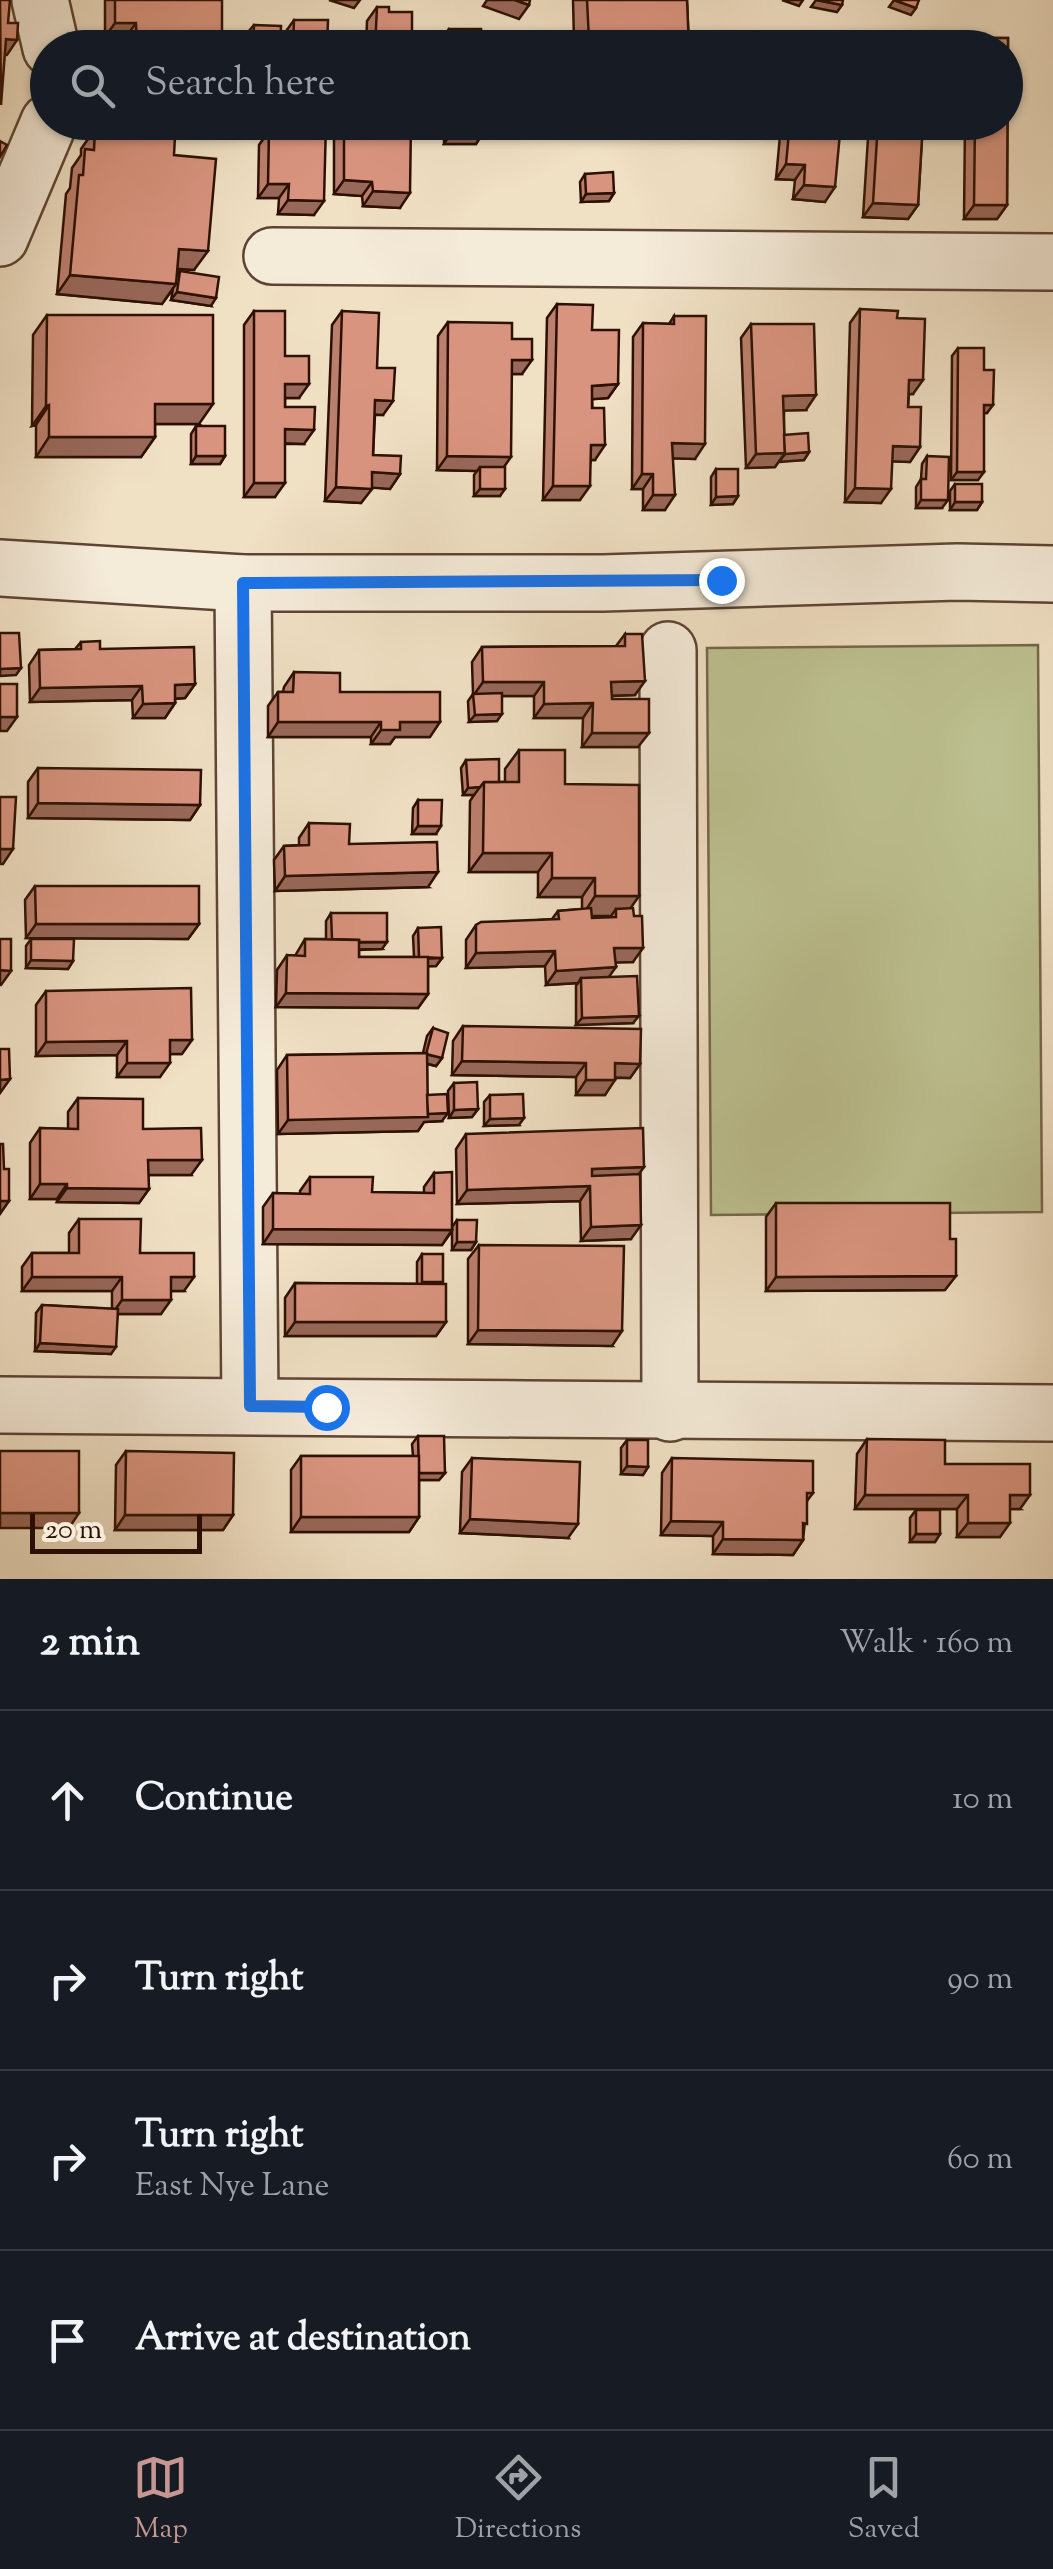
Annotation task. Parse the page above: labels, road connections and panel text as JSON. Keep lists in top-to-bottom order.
{
  "scale_bar": "20 m",
  "page": {
    "search": "Search here",
    "scale": "20 m",
    "heading": ["2 min", "Walk · 160 m"],
    "list": [
      ["Continue", "10 m"],
      ["Turn right", "90 m"],
      ["Turn right", "East Nye Lane", "60 m"],
      "Arrive at destination"
    ],
    "nav": ["Map", "Directions", "Saved"]
  }
}
